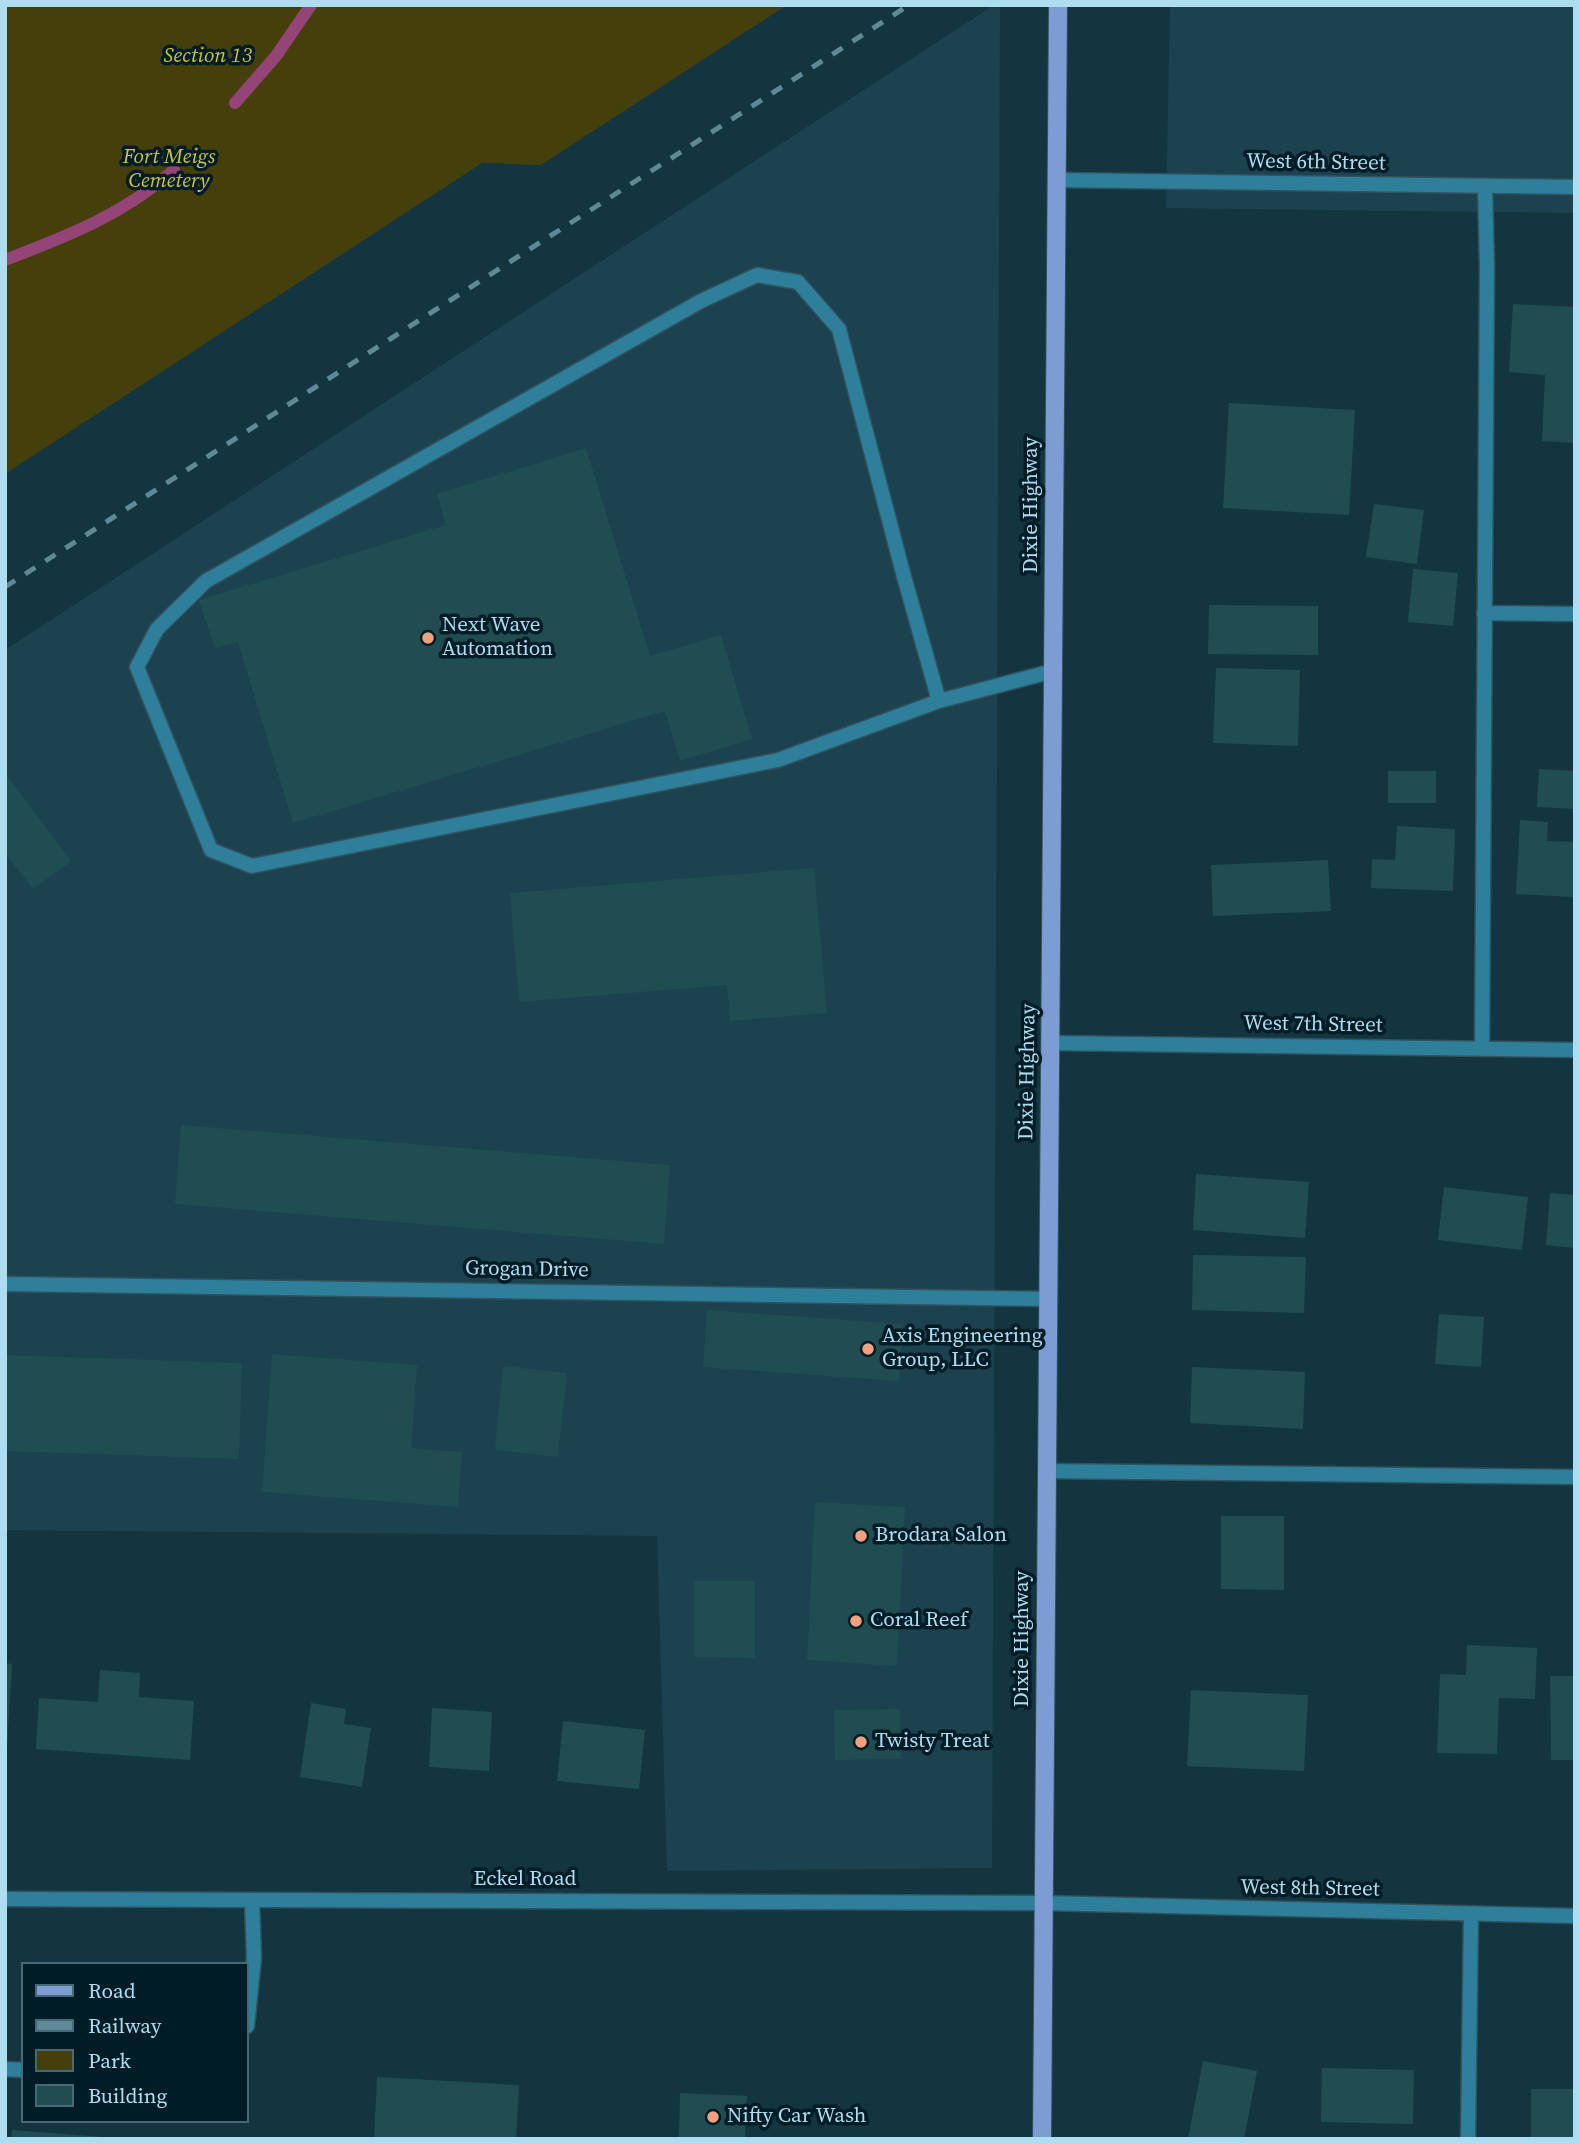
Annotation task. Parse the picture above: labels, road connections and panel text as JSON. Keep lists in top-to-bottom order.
{
  "streets": {
    "main road": ["Dixie Highway"],
    "street": [
      "West 6th Street",
      "West 7th Street",
      "Grogan Drive",
      "Eckel Road",
      "West 8th Street"
    ]
  },
  "crossings": [
    ["West 6th Street", "Dixie Highway"],
    ["Dixie Highway", "West 7th Street"],
    ["Dixie Highway", "Grogan Drive"],
    ["Dixie Highway", "Eckel Road"],
    ["Dixie Highway", "West 8th Street"],
    ["Eckel Road", "West 8th Street"]
  ],
  "parks": ["Section 13", "Fort Meigs Cemetery"],
  "places": [
    "Next Wave Automation",
    "Axis Engineering Group, LLC",
    "Brodara Salon",
    "Coral Reef",
    "Twisty Treat",
    "Nifty Car Wash"
  ],
  "legend": [
    "Road",
    "Railway",
    "Park",
    "Building"
  ]
}
